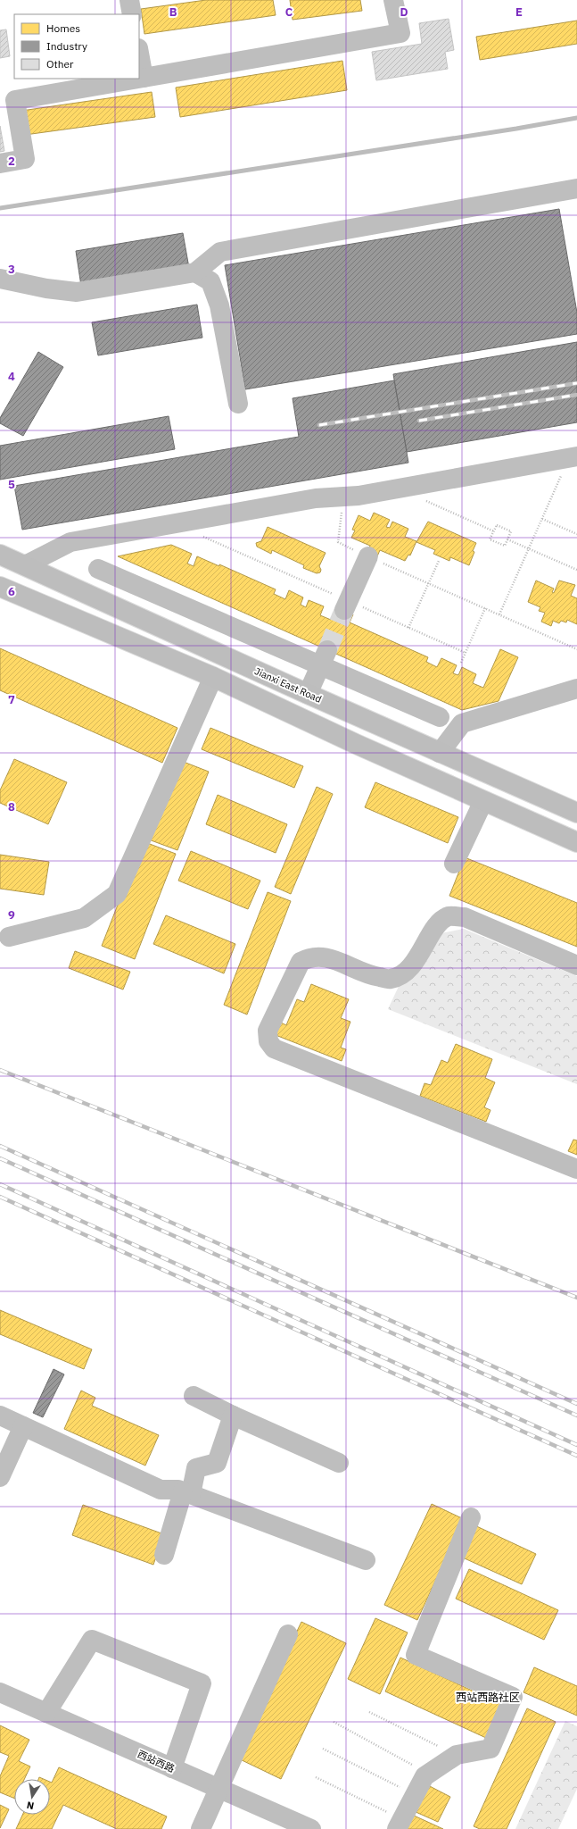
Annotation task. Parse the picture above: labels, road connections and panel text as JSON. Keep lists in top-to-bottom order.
{
  "streets": {
    "highway": ["Jianxi East Road"],
    "street": ["西站西路"]
  },
  "districts": ["西站西路社区"],
  "legend": ["Homes", "Industry", "Other"],
  "north": "bottom",
  "grid": {
    "columns": [
      "B",
      "C",
      "D",
      "E"
    ],
    "rows": [
      "2",
      "3",
      "4",
      "5",
      "6",
      "7",
      "8",
      "9"
    ]
  }
}
